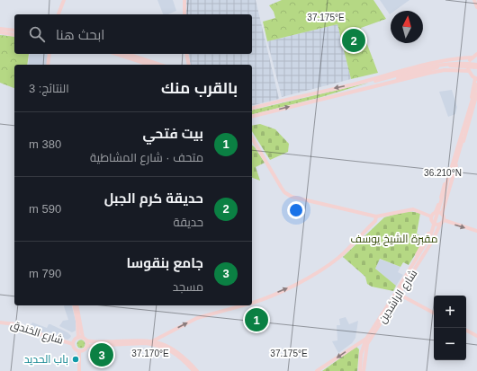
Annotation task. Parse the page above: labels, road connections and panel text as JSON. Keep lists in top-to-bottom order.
{
  "streets": {
    "main road": ["شارع الراشدين", "شارع الخندق"]
  },
  "parks": ["مقبرة الشيخ يوسف"],
  "places": ["باب الحديد"],
  "north": "top",
  "page": {
    "search": "ابحث هنا",
    "pins": ["2", "1", "3"],
    "heading": ["بالقرب منك", "النتائج: 3"],
    "list": [
      {
        "mark": "1",
        "name": "بيت فتحي",
        "note": "متحف · شارع المشاطية",
        "value": "380 m"
      },
      {
        "mark": "2",
        "name": "حديقة كرم الجبل",
        "note": "حديقة",
        "value": "590 m"
      },
      {
        "mark": "3",
        "name": "جامع بنقوسا",
        "note": "مسجد",
        "value": "790 m"
      }
    ],
    "map_buttons": ["+", "−"]
  },
  "coordinates": ["37.175°E", "36.210°N", "37.170°E"]
}
